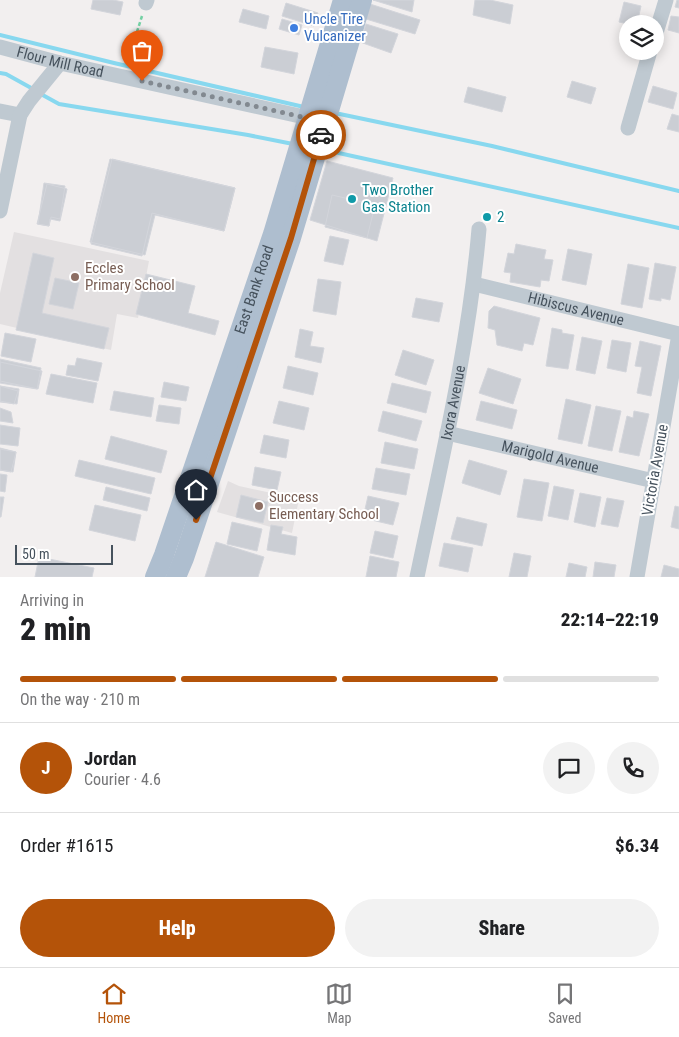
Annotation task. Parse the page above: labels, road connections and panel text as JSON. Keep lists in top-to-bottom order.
{
  "streets": {
    "main road": ["East Bank Road"],
    "street": [
      "Flour Mill Road",
      "Hibiscus Avenue",
      "Ixora Avenue",
      "Marigold Avenue",
      "Victoria Avenue"
    ]
  },
  "crossings": [
    ["Flour Mill Road", "East Bank Road"],
    ["Hibiscus Avenue", "Ixora Avenue"],
    ["Hibiscus Avenue", "Victoria Avenue"],
    ["Ixora Avenue", "Marigold Avenue"],
    ["Marigold Avenue", "Victoria Avenue"]
  ],
  "places": [
    "Uncle Tire Vulcanizer",
    "Two Brother Gas Station",
    "2",
    "Eccles Primary School",
    "Success Elementary School"
  ],
  "scale_bar": "50 m",
  "page": {
    "scale": "50 m",
    "heading": ["2 min", "Arriving in", "22:14–22:19"],
    "panel": [
      "Jordan",
      "Courier · 4.6",
      "Order #1615",
      "$6.34"
    ],
    "bar": "On the way · 210 m",
    "round": "J",
    "buttons": ["Help", "Share"],
    "tabs": ["Home", "Map", "Saved"]
  }
}
